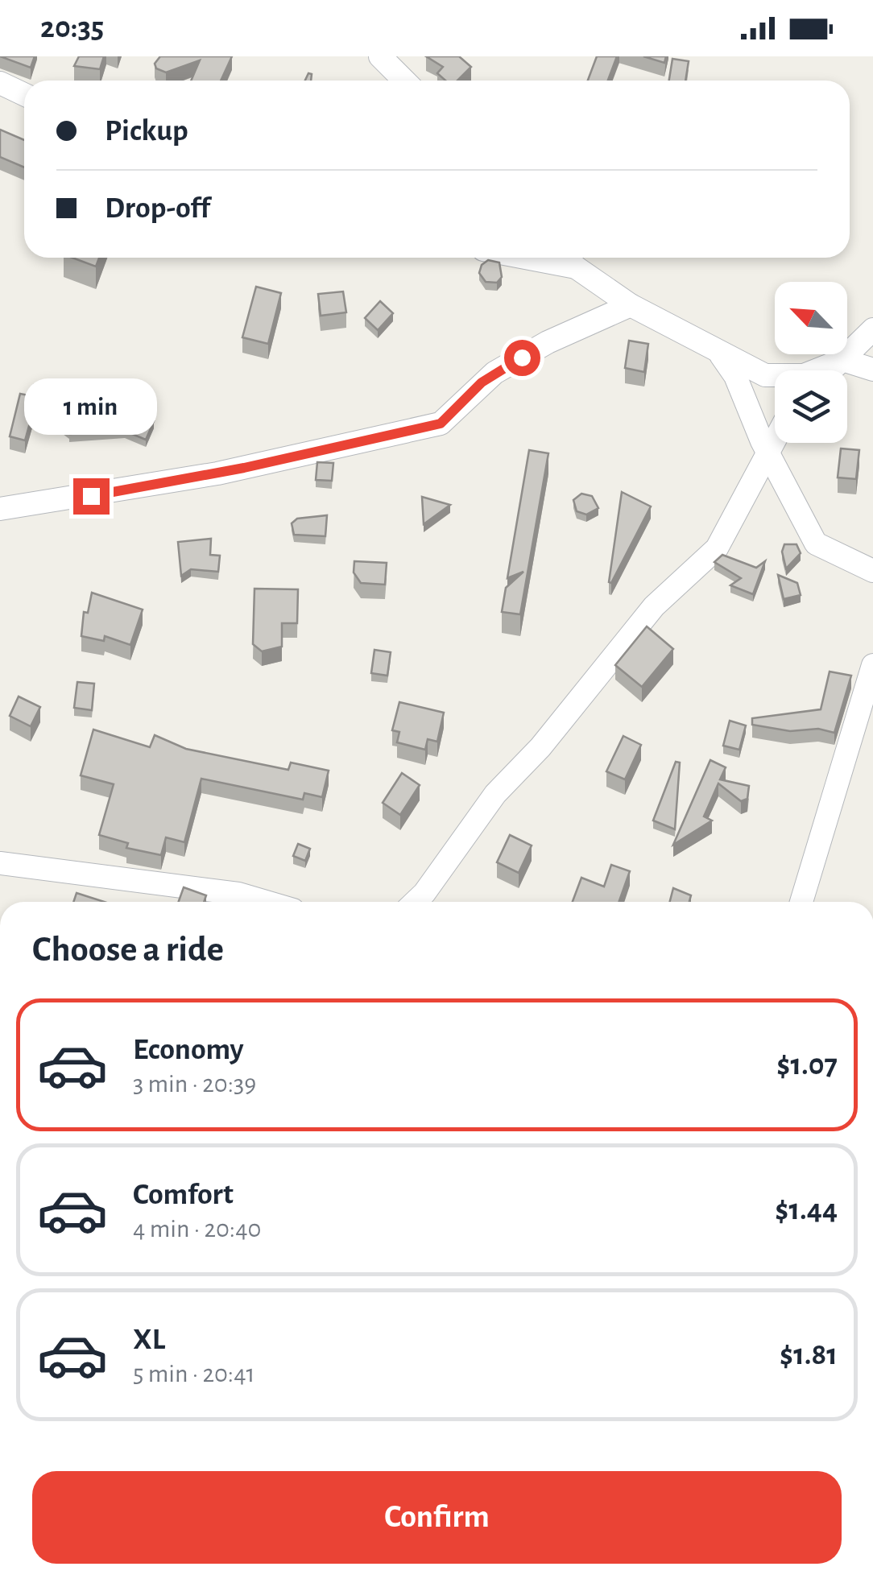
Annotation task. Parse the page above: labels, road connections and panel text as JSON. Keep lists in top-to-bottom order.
{
  "north": "top left",
  "page": {
    "status": "20:35",
    "banner": ["Pickup", "Drop-off"],
    "bubble": "1 min",
    "heading": "Choose a ride",
    "list": [
      {
        "name": "Economy",
        "note": "3 min · 20:39",
        "value": "$1.07"
      },
      {
        "name": "Comfort",
        "note": "4 min · 20:40",
        "value": "$1.44"
      },
      {
        "name": "XL",
        "note": "5 min · 20:41",
        "value": "$1.81"
      }
    ],
    "buttons": "Confirm"
  }
}
